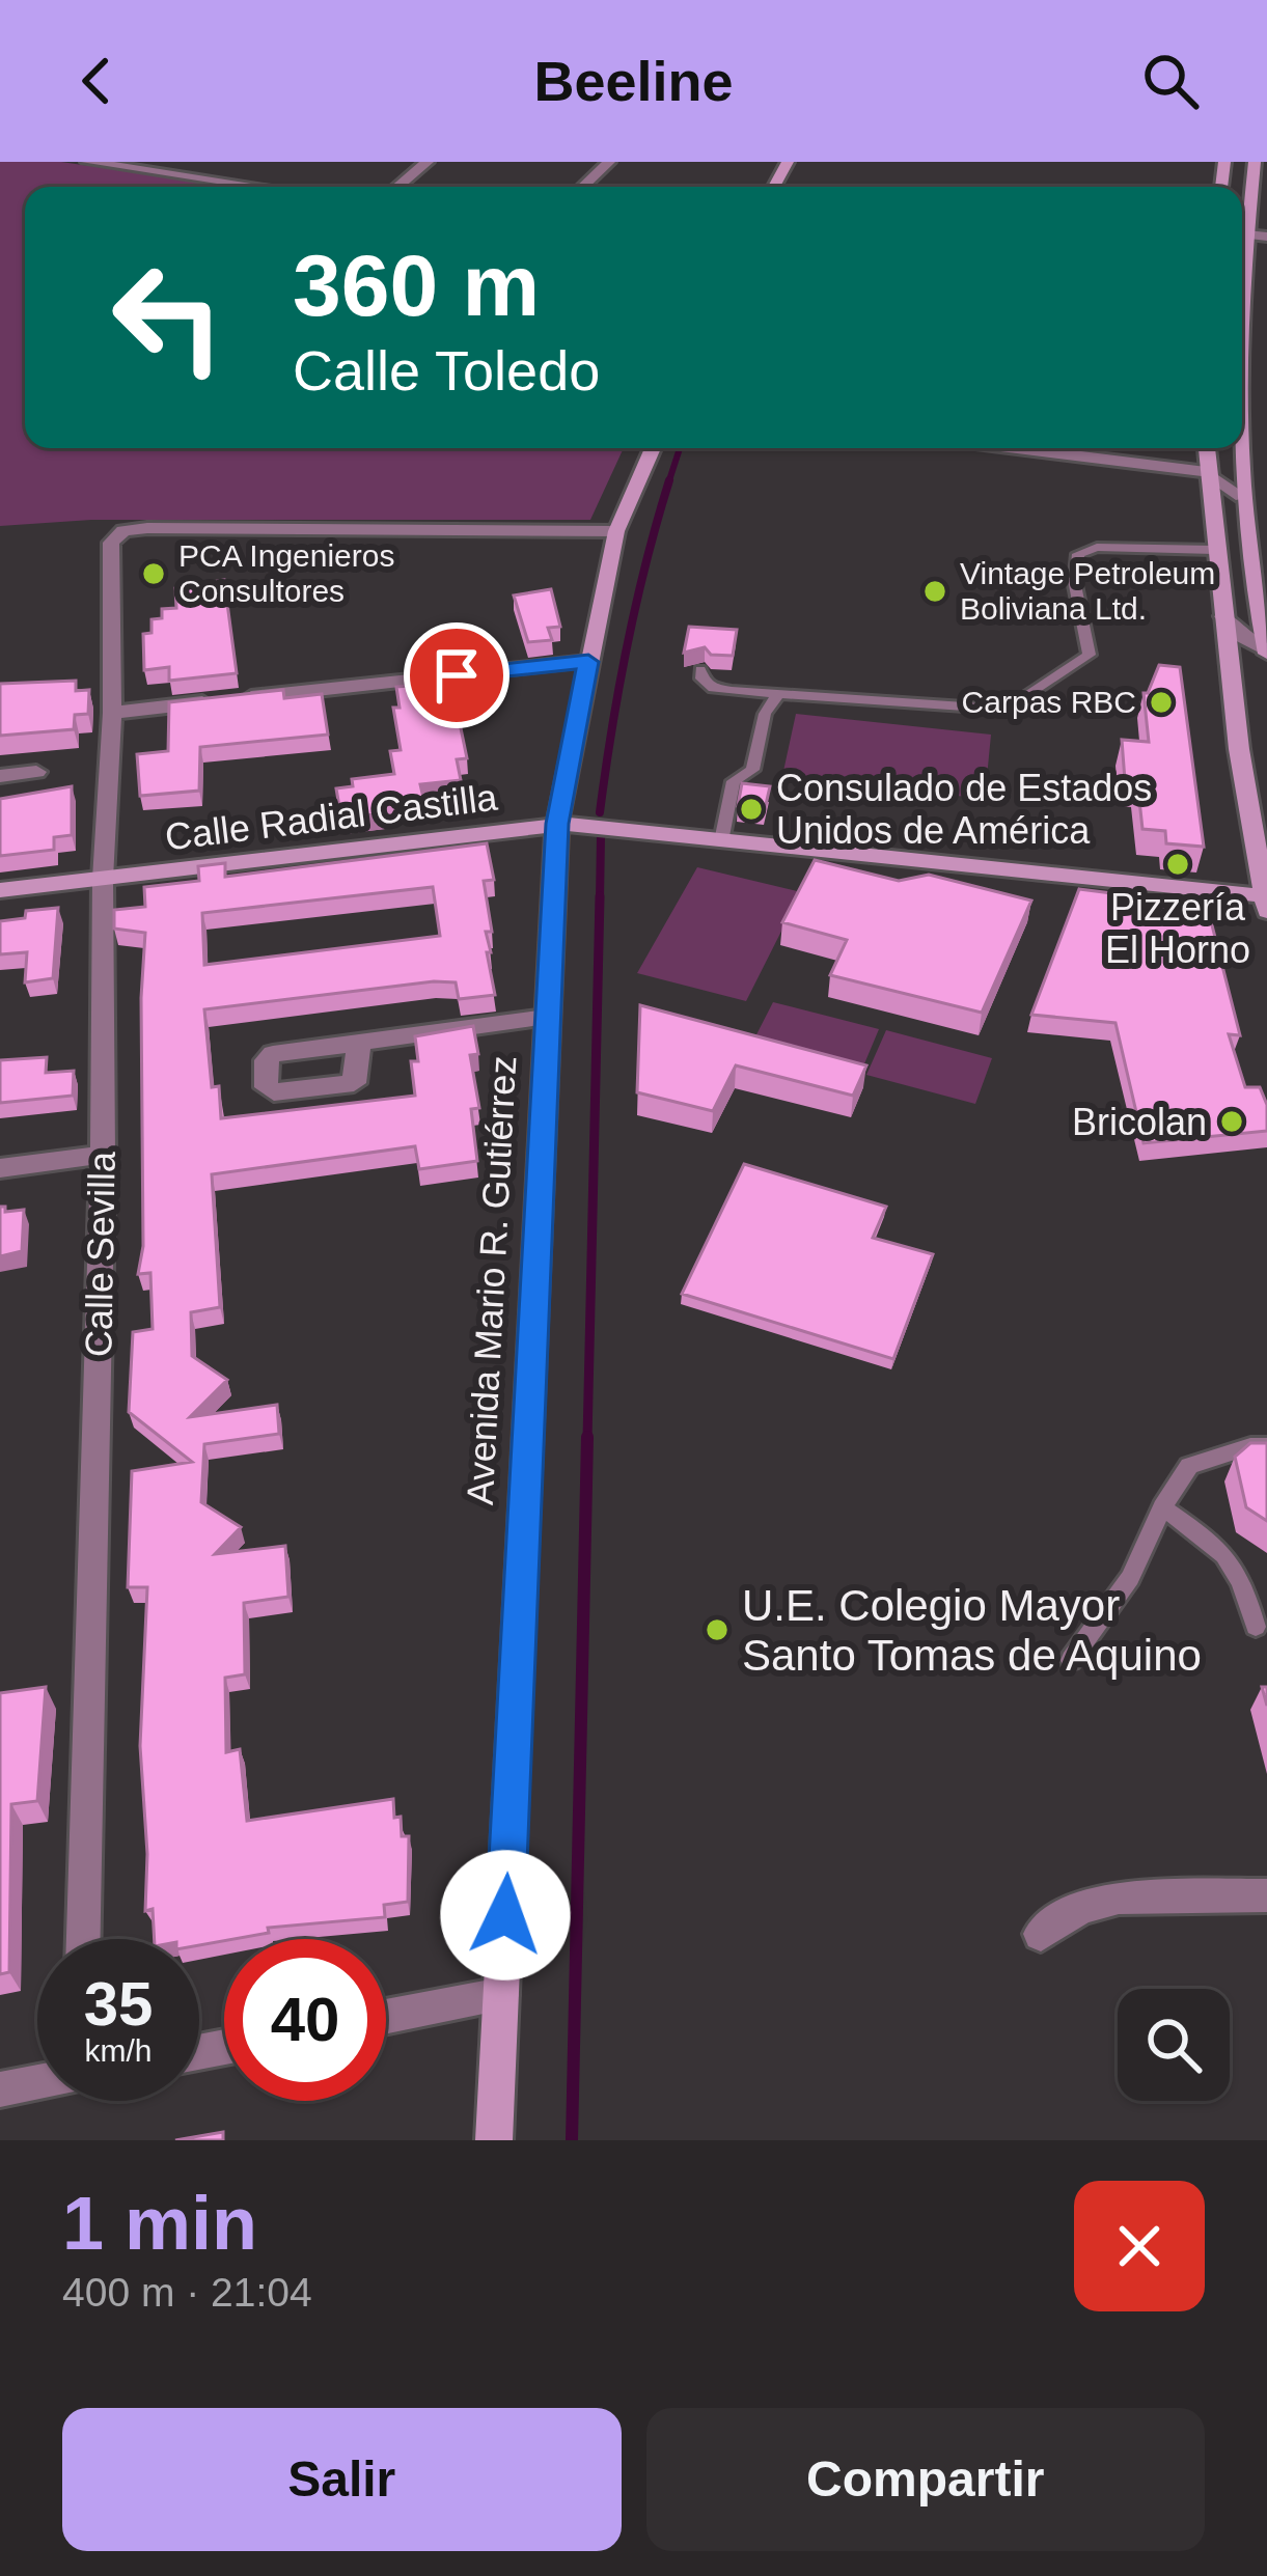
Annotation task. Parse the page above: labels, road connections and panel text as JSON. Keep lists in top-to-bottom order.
{
  "streets": {
    "street": ["Calle Radial Castilla", "Calle Sevilla", "Avenida Mario R. Gutiérrez"]
  },
  "crossings": [
    ["Calle Radial Castilla", "Calle Sevilla"],
    ["Calle Radial Castilla", "Avenida Mario R. Gutiérrez"],
    ["Calle Sevilla", "Avenida Mario R. Gutiérrez"]
  ],
  "places": [
    "PCA Ingenieros Consultores",
    "Vintage Petroleum Boliviana Ltd.",
    "Carpas RBC",
    "Consulado de Estados Unidos de América",
    "Pizzería El Horno",
    "Bricolan",
    "U.E. Colegio Mayor Santo Tomas de Aquino"
  ],
  "page": {
    "header": "Beeline",
    "turn": ["360 m", "Calle Toledo"],
    "speed": "35 km/h",
    "limit": "40",
    "heading": ["1 min", "400 m · 21:04"],
    "buttons": ["Salir", "Compartir"]
  }
}
